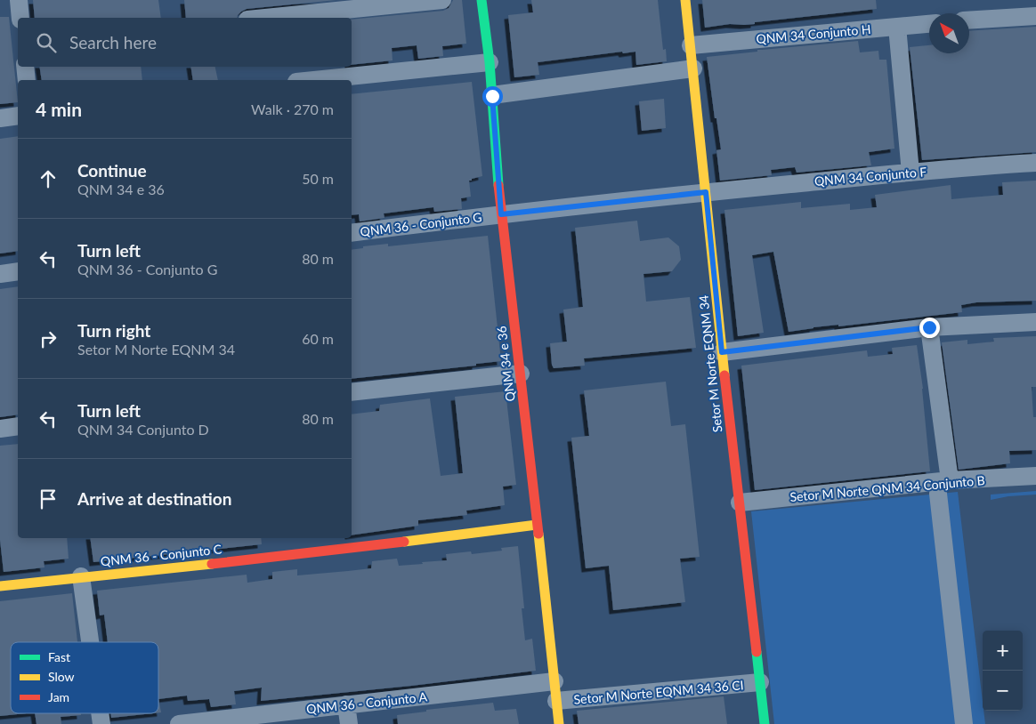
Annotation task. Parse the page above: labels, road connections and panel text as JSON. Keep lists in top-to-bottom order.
{
  "streets": {
    "street": [
      "QNM 34 Conjunto H",
      "QNM 34 Conjunto F",
      "QNM 36 - Conjunto G",
      "QNM 34 e 36",
      "Setor M Norte EQNM 34",
      "Setor M Norte QNM 34 Conjunto B",
      "QNM 36 - Conjunto C",
      "Setor M Norte EQNM 34 36 CI",
      "QNM 36 - Conjunto A"
    ]
  },
  "crossings": [
    ["QNM 34 Conjunto H", "Setor M Norte EQNM 34"],
    ["QNM 34 Conjunto F", "QNM 36 - Conjunto G"],
    ["QNM 34 Conjunto F", "Setor M Norte EQNM 34"],
    ["QNM 36 - Conjunto G", "QNM 34 e 36"],
    ["QNM 36 - Conjunto G", "Setor M Norte EQNM 34"],
    ["QNM 34 e 36", "QNM 36 - Conjunto C"],
    ["QNM 34 e 36", "Setor M Norte EQNM 34 36 CI"],
    ["QNM 34 e 36", "QNM 36 - Conjunto A"],
    ["Setor M Norte EQNM 34", "Setor M Norte QNM 34 Conjunto B"],
    ["Setor M Norte EQNM 34", "Setor M Norte EQNM 34 36 CI"]
  ],
  "legend": ["Fast", "Slow", "Jam"],
  "north": "top left",
  "page": {
    "search": "Search here",
    "heading": ["4 min", "Walk · 270 m"],
    "list": [
      ["Continue", "QNM 34 e 36", "50 m"],
      ["Turn left", "QNM 36 - Conjunto G", "80 m"],
      ["Turn right", "Setor M Norte EQNM 34", "60 m"],
      ["Turn left", "QNM 34 Conjunto D", "80 m"],
      "Arrive at destination"
    ],
    "map_buttons": ["+", "−"]
  }
}
